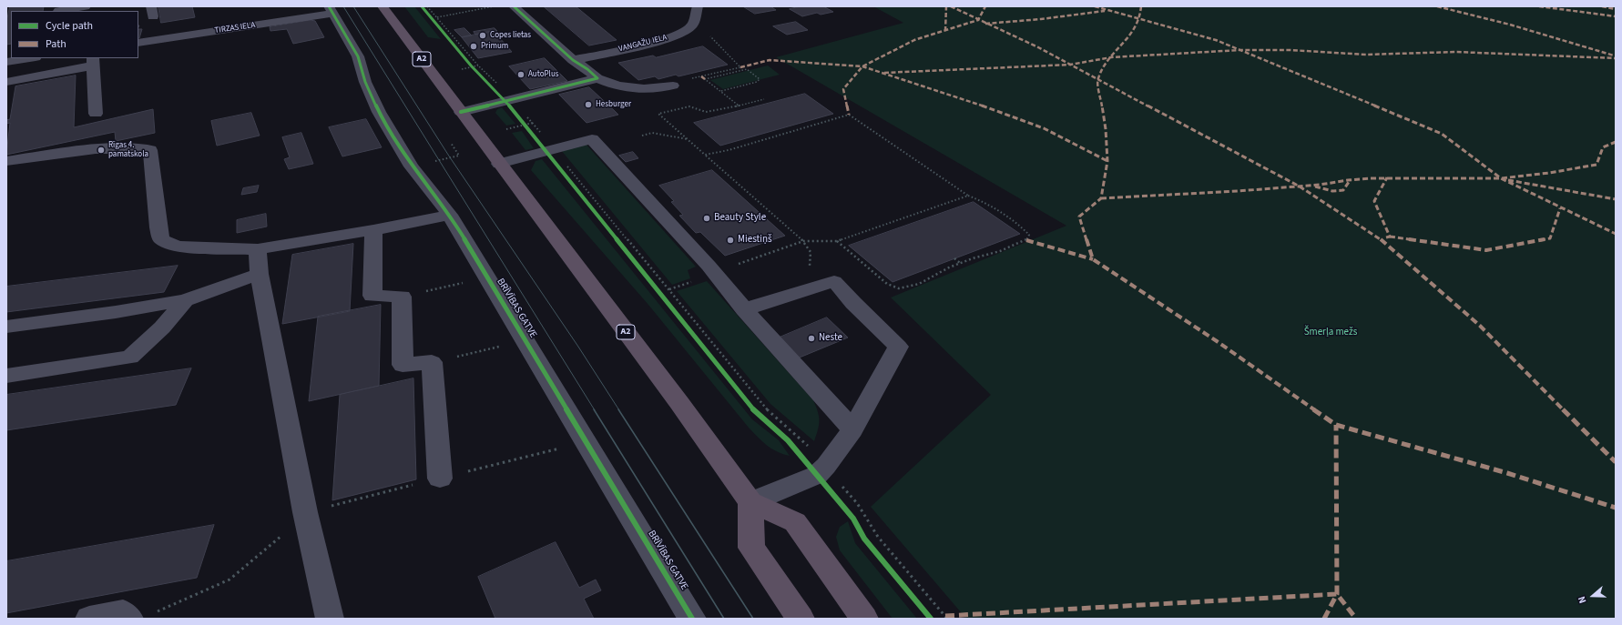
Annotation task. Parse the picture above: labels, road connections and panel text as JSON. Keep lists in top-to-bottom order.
{
  "streets": {
    "highway": ["A2"],
    "street": ["TIRZAS IELA", "VANGAŽU IELA", "BRĪVĪBAS GATVE"]
  },
  "crossings": [
    ["TIRZAS IELA", "BRĪVĪBAS GATVE"]
  ],
  "parks": ["Šmerļa mežs"],
  "places": [
    "Copes lietas",
    "Primum",
    "AutoPlus",
    "Hesburger",
    "Rīgas 4. pamatskola",
    "Beauty Style",
    "Miestiņš",
    "Neste"
  ],
  "legend": ["Cycle path", "Path"],
  "north": "left"
}
